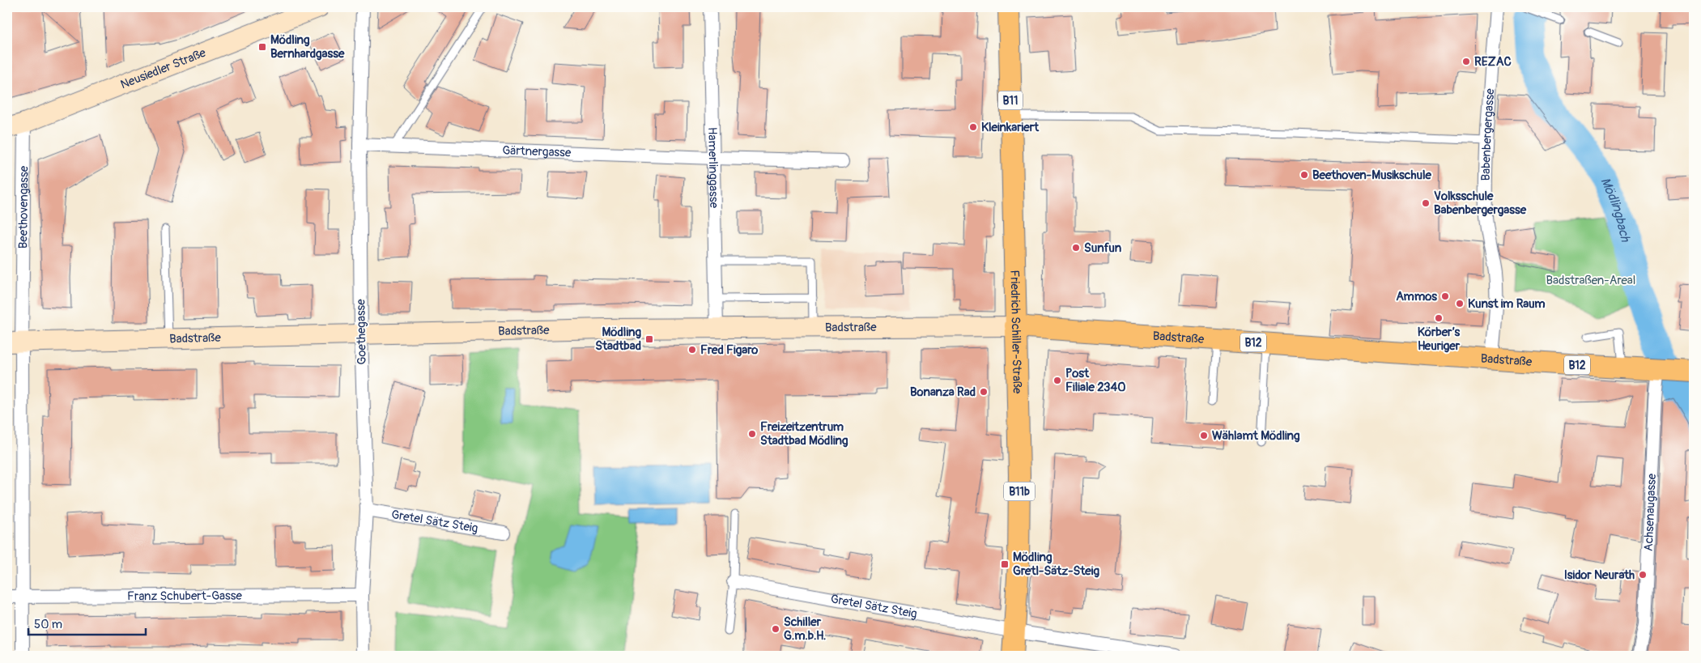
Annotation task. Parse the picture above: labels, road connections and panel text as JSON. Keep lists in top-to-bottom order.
{
  "streets": {
    "main road": [
      "B11",
      "Badstraße",
      "Friedrich Schiller-Straße",
      "B12",
      "B11b"
    ],
    "street": [
      "Neusiedler Straße",
      "Babenbergergasse",
      "Gärtnergasse",
      "Hamerlinggasse",
      "Beethovengasse",
      "Goethegasse",
      "Achsenaugasse",
      "Gretel Sätz Steig",
      "Franz Schubert-Gasse"
    ]
  },
  "crossings": [
    ["Neusiedler Straße", "Beethovengasse"],
    ["Babenbergergasse", "Badstraße"],
    ["Gärtnergasse", "Hamerlinggasse"],
    ["Gärtnergasse", "Goethegasse"],
    ["Hamerlinggasse", "Badstraße"],
    ["Beethovengasse", "Badstraße"],
    ["Beethovengasse", "Franz Schubert-Gasse"],
    ["Badstraße", "Goethegasse"],
    ["Badstraße", "Friedrich Schiller-Straße"],
    ["Badstraße", "Achsenaugasse"],
    ["Goethegasse", "Gretel Sätz Steig"],
    ["Goethegasse", "Franz Schubert-Gasse"],
    ["Friedrich Schiller-Straße", "Gretel Sätz Steig"]
  ],
  "water": ["Mödlingbach"],
  "parks": ["Badstraßen-Areal"],
  "places": {
    "transit": ["Mödling Bernhardgasse", "Mödling Stadtbad", "Mödling Gretl-Sätz-Steig"],
    "other": [
      "REZAC",
      "Kleinkariert",
      "Beethoven-Musikschule",
      "Volksschule Babenbergergasse",
      "Sunfun",
      "Ammos",
      "Kunst im Raum",
      "Körber’s Heuriger",
      "Fred Figaro",
      "Post Filiale 2340",
      "Bonanza Rad",
      "Freizeitzentrum Stadtbad Mödling",
      "Wählamt Mödling",
      "Isidor Neurath",
      "Schiller G.m.b.H."
    ]
  },
  "scale_bar": "50 m"
}
